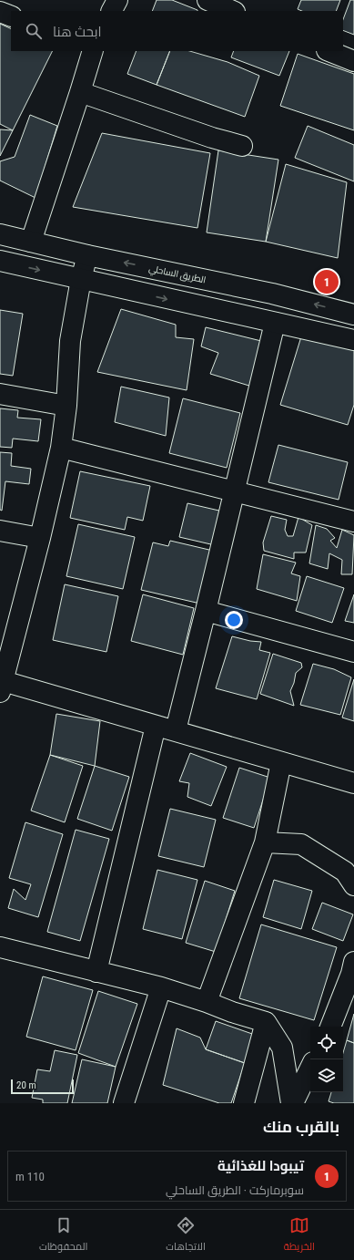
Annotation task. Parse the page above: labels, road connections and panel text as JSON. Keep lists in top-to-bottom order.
{
  "streets": {
    "main road": ["الطريق الساحلي"]
  },
  "scale_bar": "20 m",
  "page": {
    "search": "ابحث هنا",
    "pins": "1",
    "scale": "20 m",
    "heading": "بالقرب منك",
    "list": [
      {
        "mark": "1",
        "name": "تيبودا للغذائية",
        "note": "سوبرماركت · الطريق الساحلي",
        "value": "110 m"
      }
    ],
    "nav": ["الخريطة", "الاتجاهات", "المحفوظات"]
  }
}
